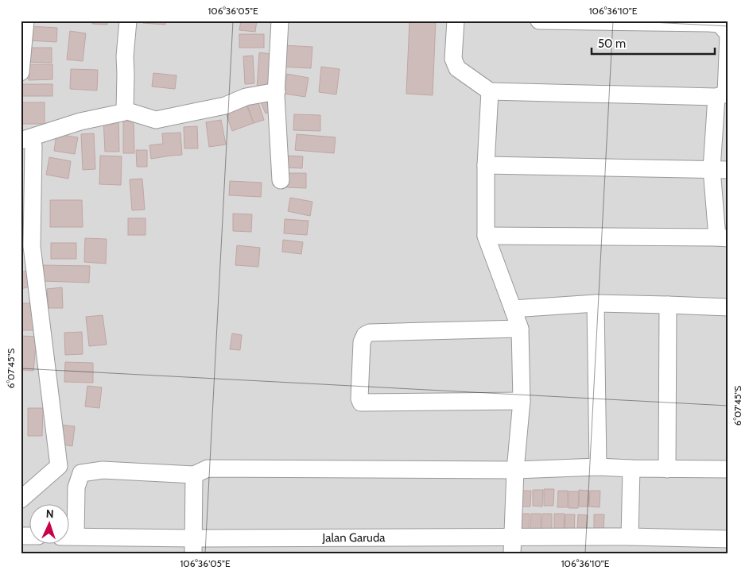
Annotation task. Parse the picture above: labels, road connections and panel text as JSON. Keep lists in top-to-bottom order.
{
  "streets": {
    "street": ["Jalan Garuda"]
  },
  "scale_bar": "50 m",
  "north": "top",
  "coordinates": ["106°36'05\"E", "106°36'10\"E", "6°07'45\"S"]
}
